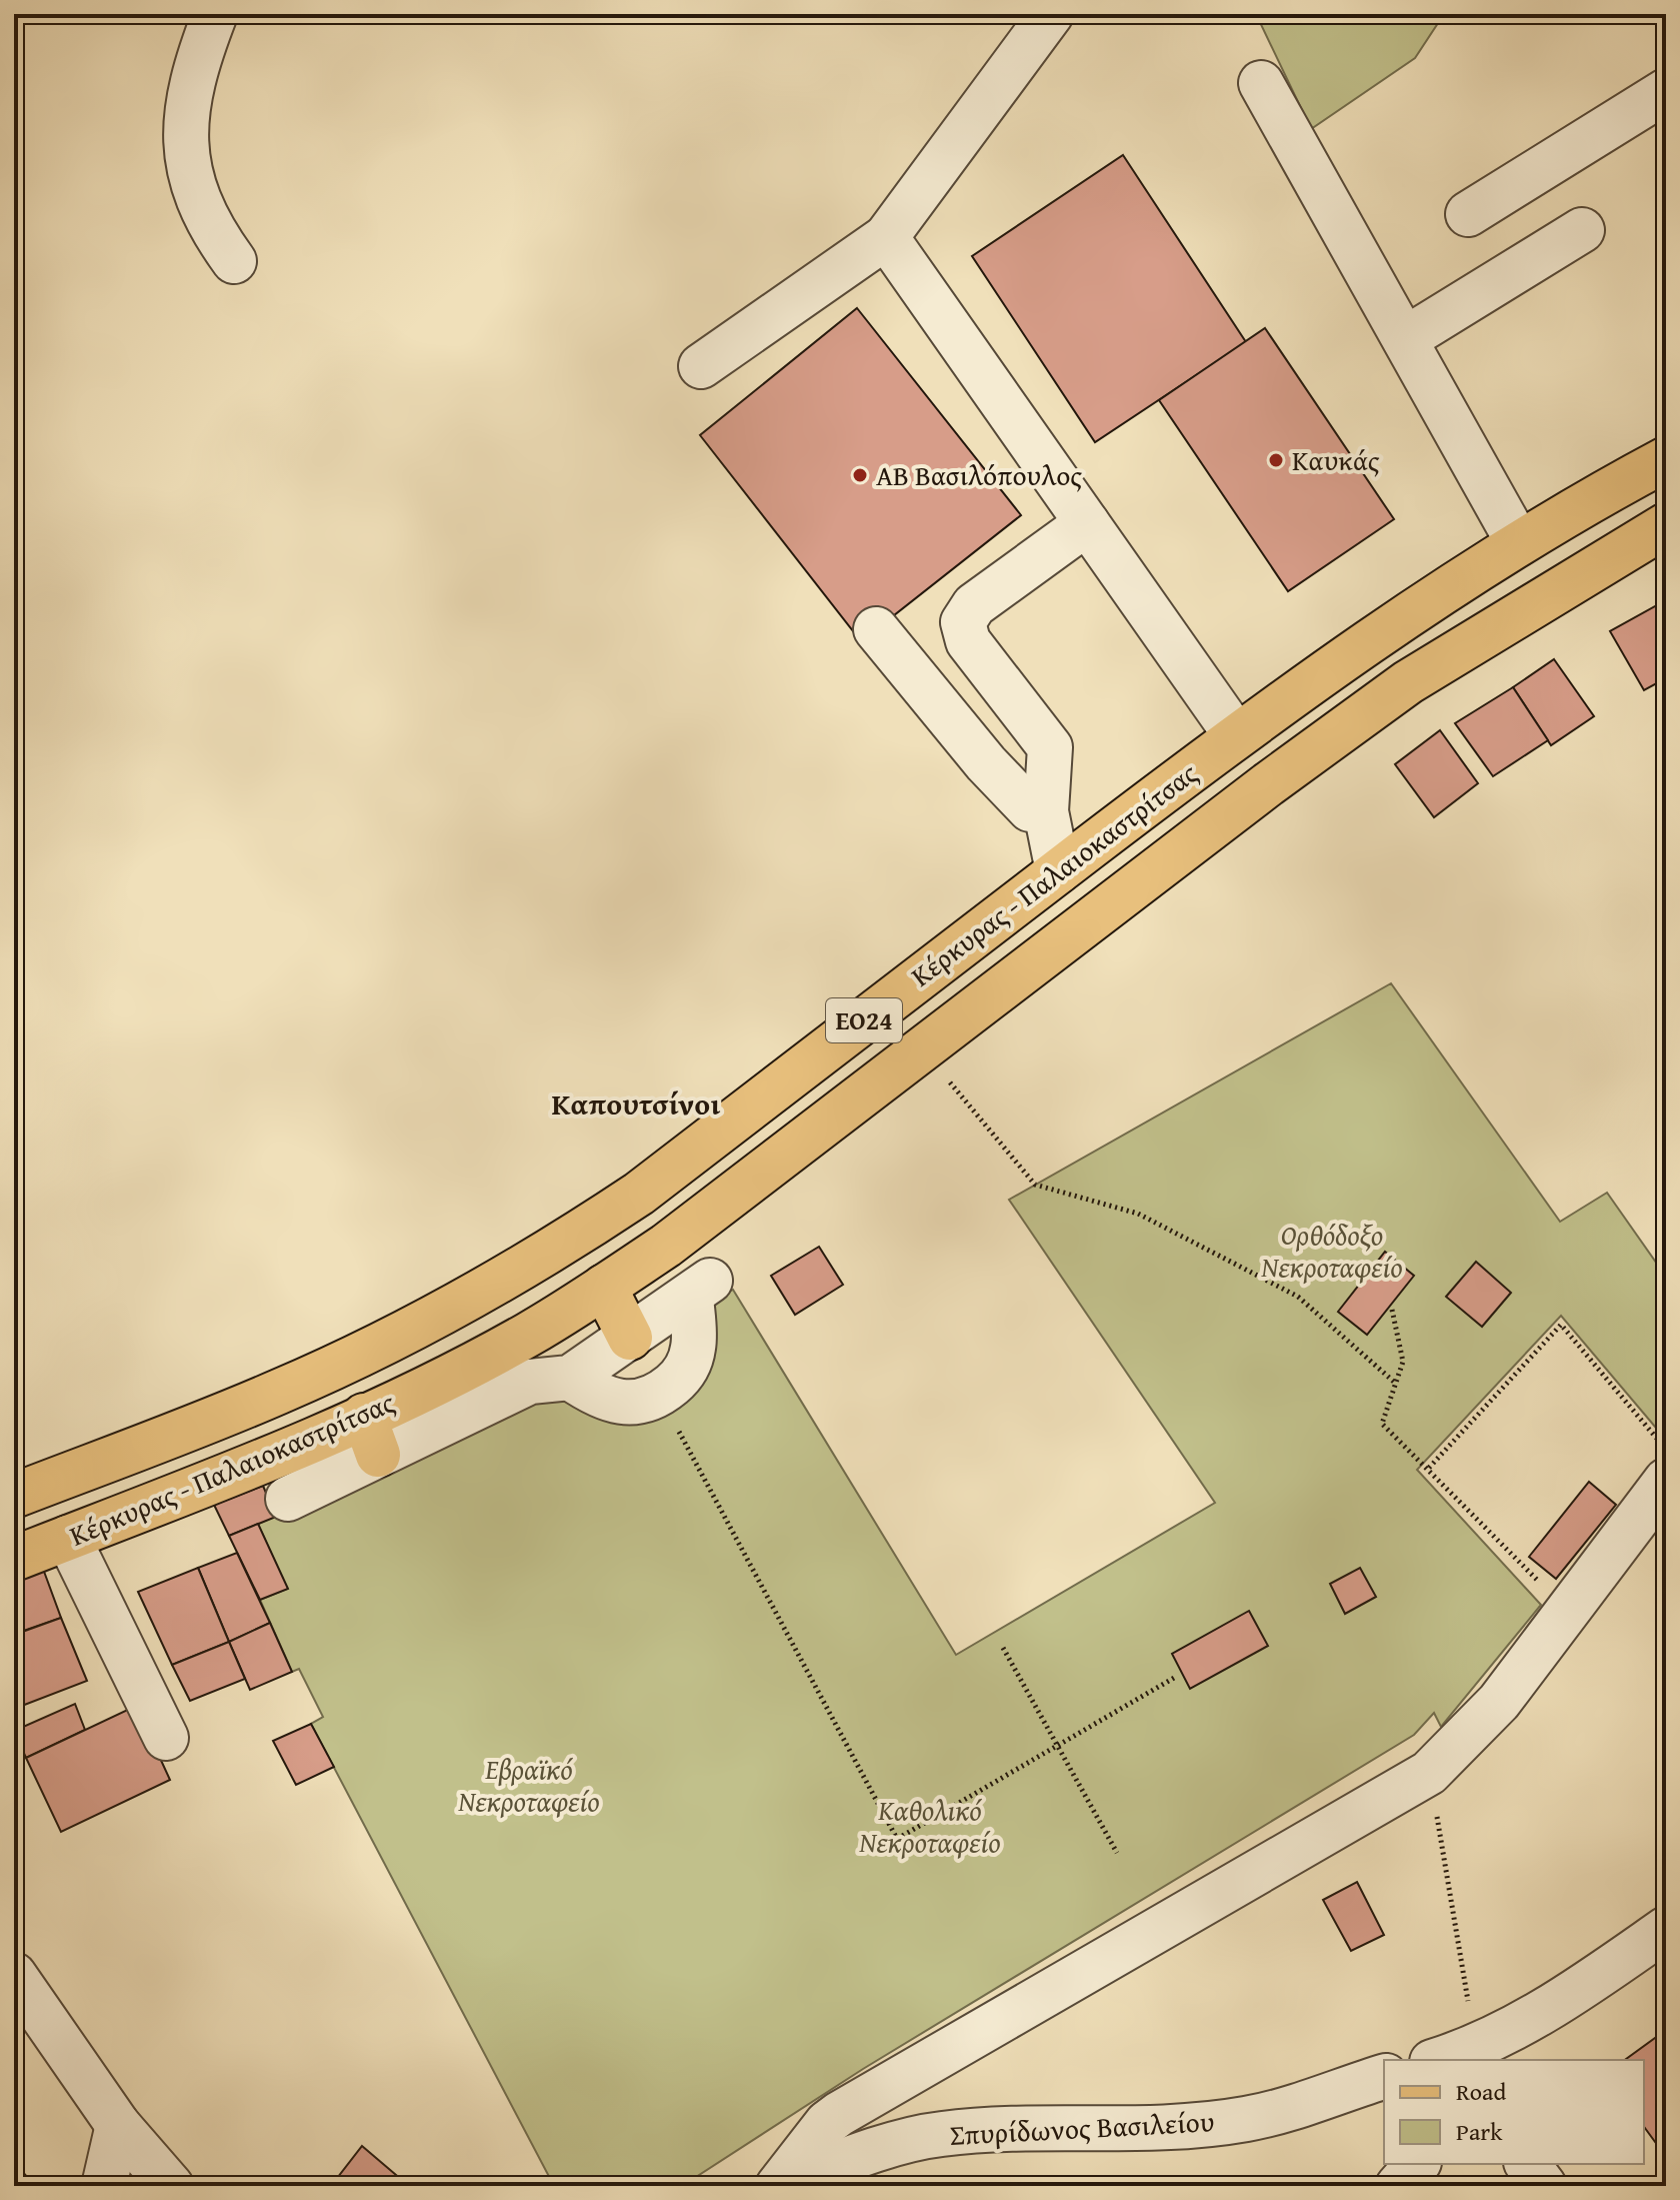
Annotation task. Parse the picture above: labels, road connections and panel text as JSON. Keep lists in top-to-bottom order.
{
  "streets": {
    "main road": ["Κέρκυρας - Παλαιοκαστρίτσας", "ΕΟ24"],
    "street": ["Σπυρίδωνος Βασιλείου"]
  },
  "districts": ["Καπουτσίνοι"],
  "parks": ["Ορθόδοξο Νεκροταφείο", "Εβραϊκό Νεκροταφείο", "Καθολικό Νεκροταφείο"],
  "places": ["Καυκάς", "ΑΒ Βασιλόπουλος"],
  "legend": ["Road", "Park"]
}
